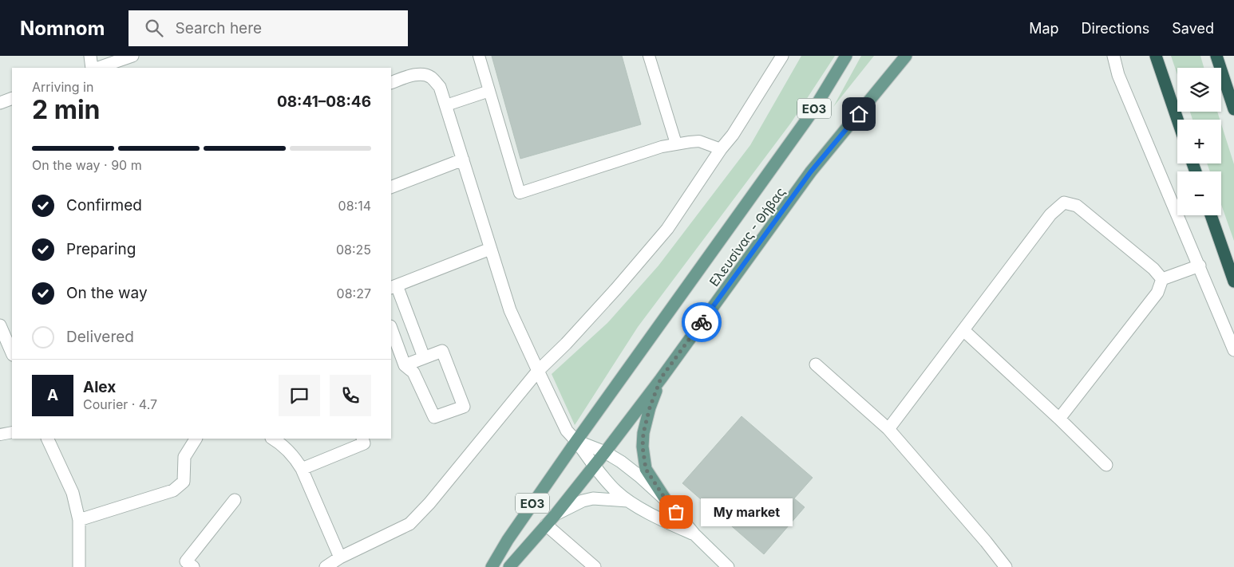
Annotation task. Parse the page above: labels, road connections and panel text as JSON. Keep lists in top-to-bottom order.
{
  "streets": {
    "main road": ["ΕΟ3", "Ελευσίνας - Θήβας"]
  },
  "places": ["My market"],
  "page": {
    "header": "Nomnom",
    "search": "Search here",
    "nav": ["Map", "Directions", "Saved"],
    "map_buttons": ["+", "−"],
    "heading": ["2 min", "Arriving in", "08:41–08:46"],
    "panel": ["Alex", "Courier · 4.7"],
    "bar": "On the way · 90 m",
    "list": [
      ["Confirmed", "08:14"],
      ["Preparing", "08:25"],
      ["On the way", "08:27"],
      "Delivered"
    ],
    "round": "A",
    "bubble": "My market"
  }
}
